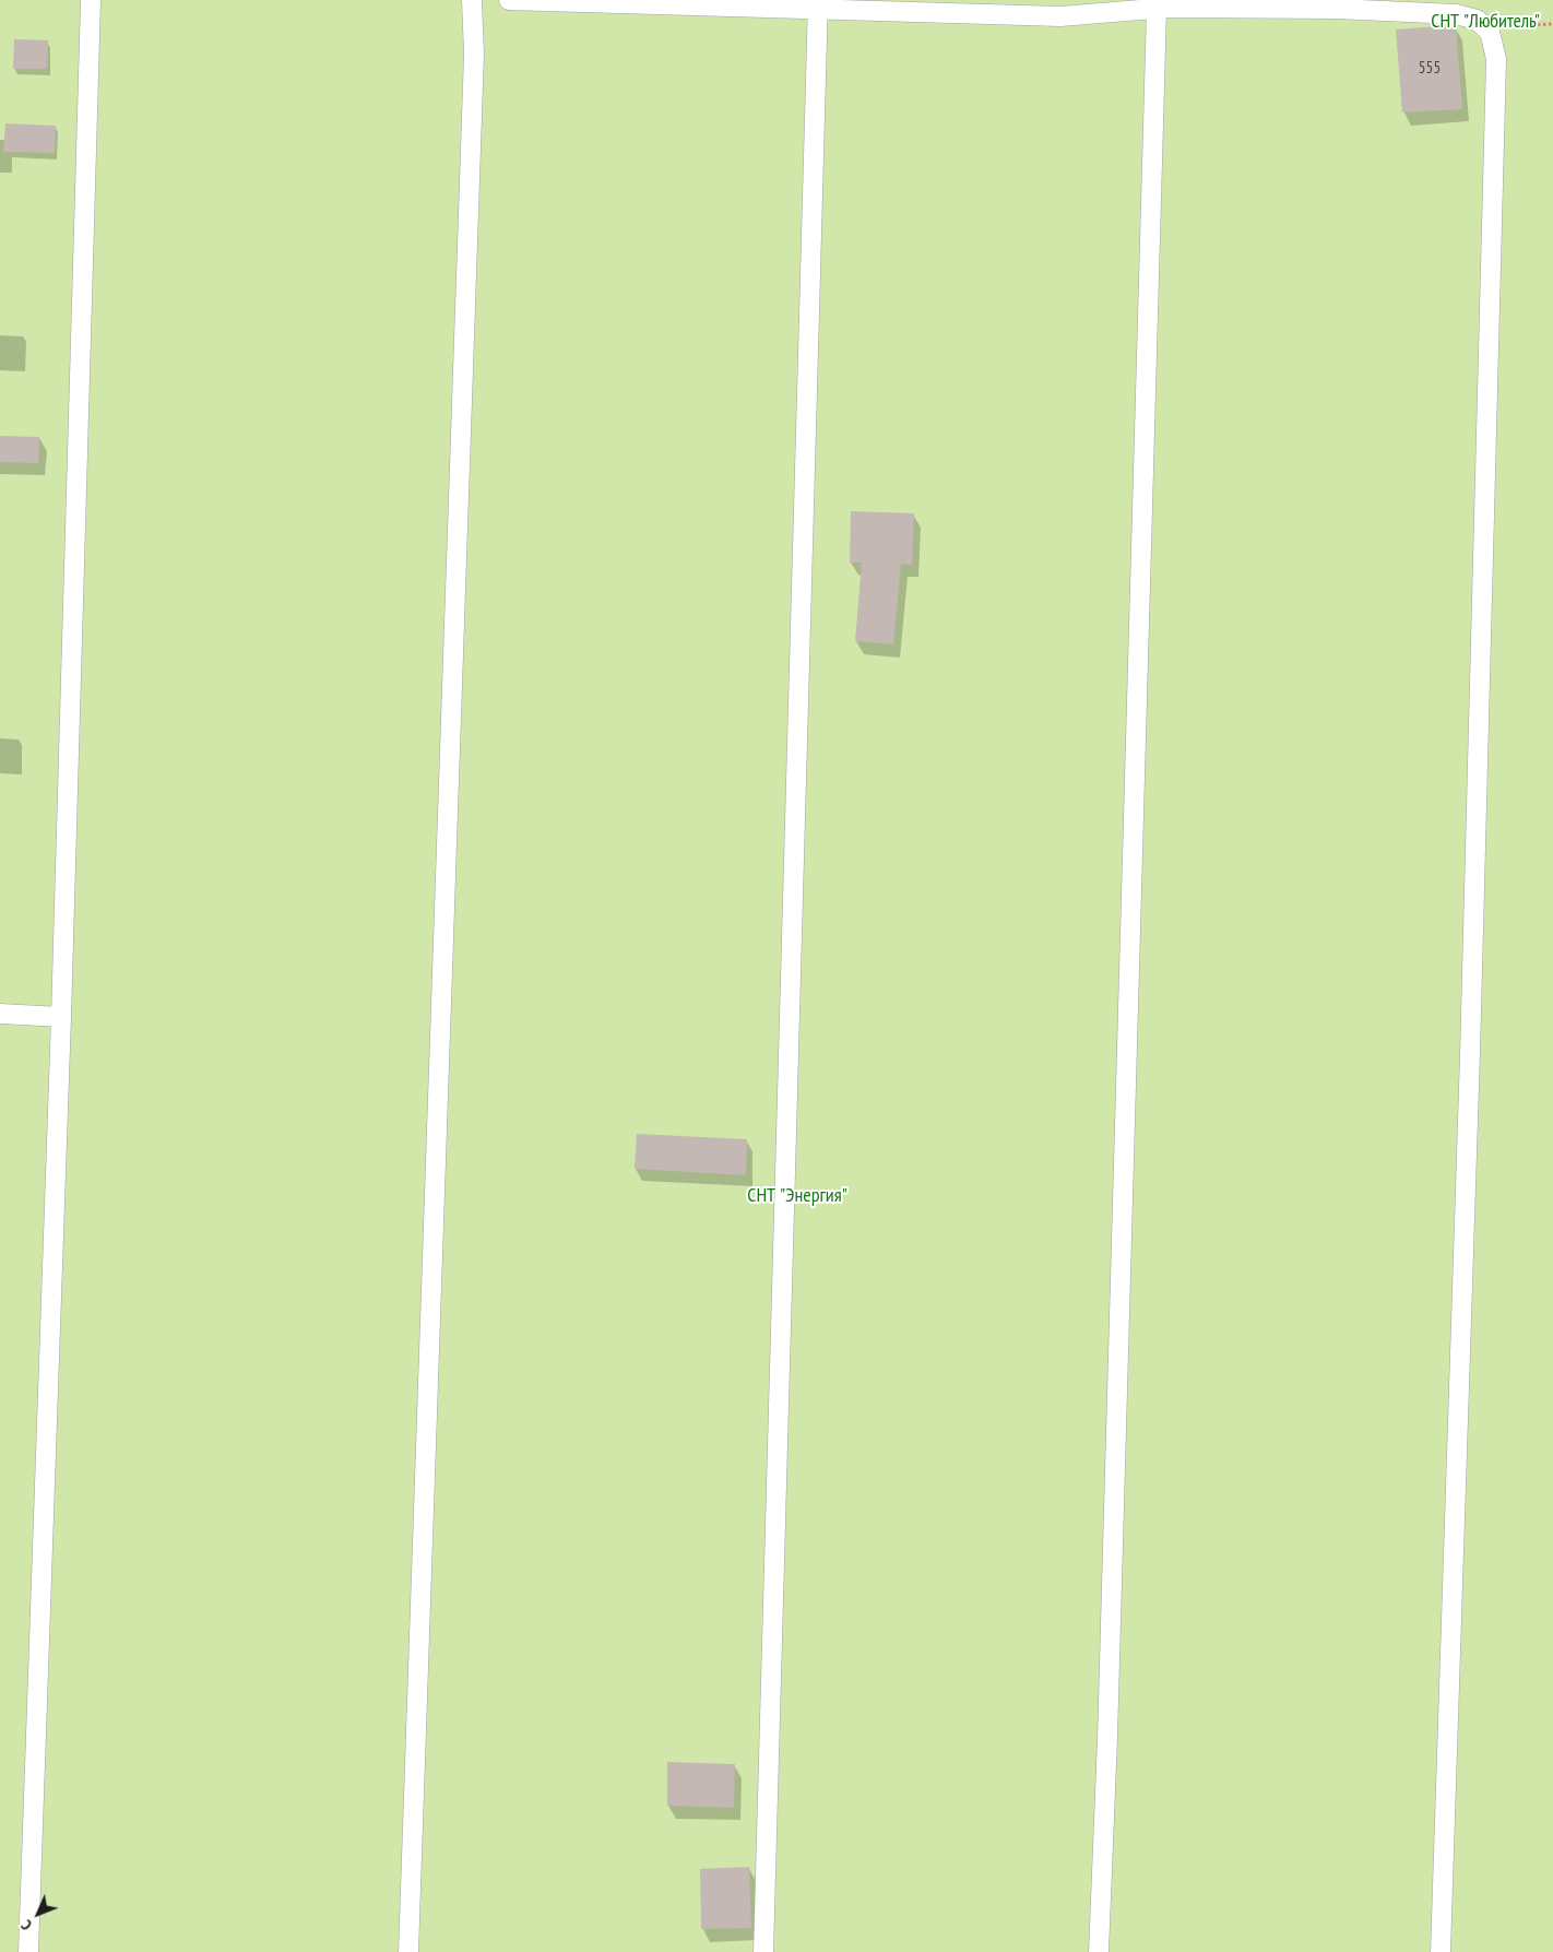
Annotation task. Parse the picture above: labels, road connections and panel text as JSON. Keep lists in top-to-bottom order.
{
  "parks": ["СНТ \"Любитель\"", "СНТ \"Энергия\""],
  "house_numbers": ["555"],
  "north": "bottom left"
}
